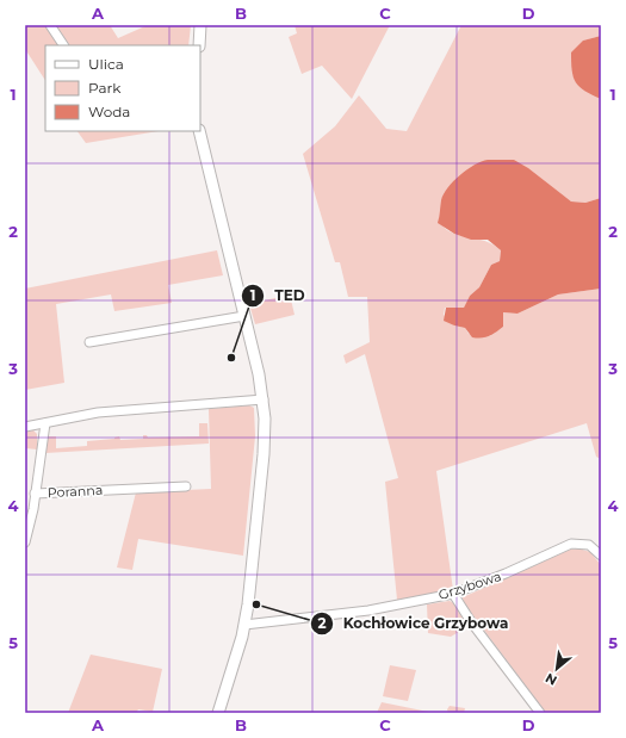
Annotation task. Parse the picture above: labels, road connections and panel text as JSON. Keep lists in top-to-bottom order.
{
  "streets": {
    "street": ["Poranna", "Grzybowa"]
  },
  "places": ["TED", "Kochłowice Grzybowa"],
  "legend": ["Ulica", "Park", "Woda"],
  "north": "bottom left",
  "grid": {
    "columns": [
      "A",
      "B",
      "C",
      "D"
    ],
    "rows": [
      "1",
      "2",
      "3",
      "4",
      "5"
    ]
  }
}
